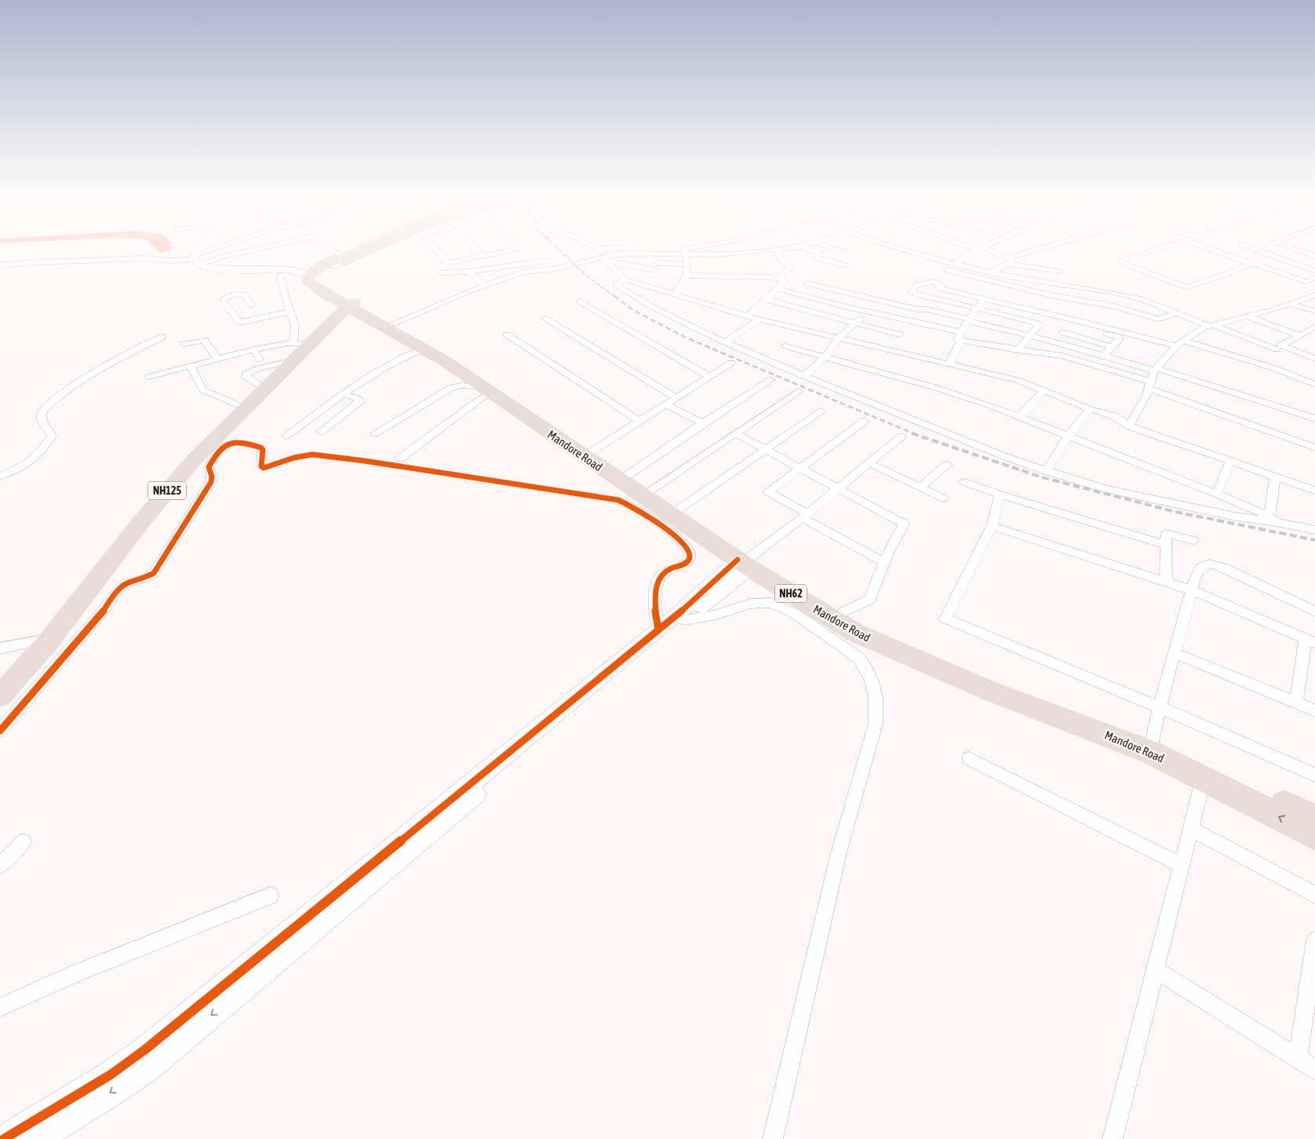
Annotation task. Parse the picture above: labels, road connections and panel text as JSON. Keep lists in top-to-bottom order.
{
  "streets": {
    "highway": ["Mandore Road", "NH125", "NH62"]
  },
  "crossings": [
    ["Mandore Road", "NH125"]
  ]
}
